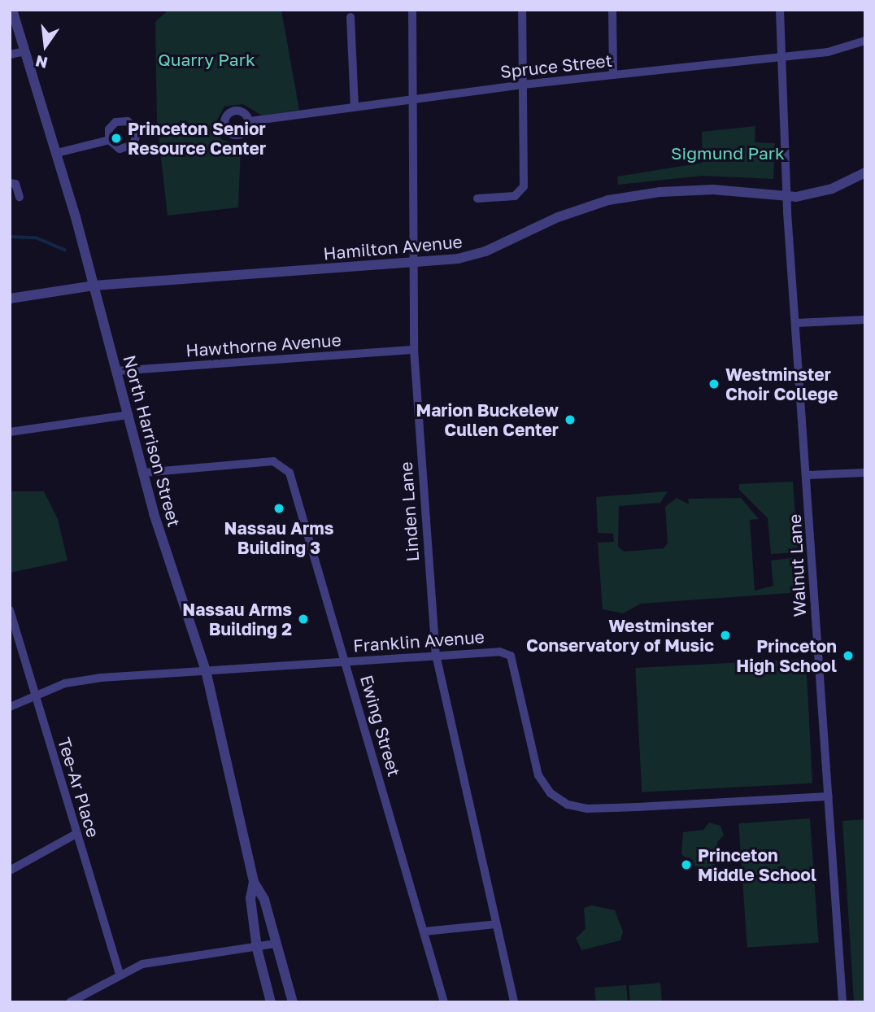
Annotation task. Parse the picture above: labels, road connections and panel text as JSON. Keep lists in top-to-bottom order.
{
  "streets": {
    "street": [
      "Spruce Street",
      "Hamilton Avenue",
      "Hawthorne Avenue",
      "North Harrison Street",
      "Linden Lane",
      "Walnut Lane",
      "Franklin Avenue",
      "Ewing Street",
      "Tee-Ar Place"
    ]
  },
  "crossings": [
    ["Spruce Street", "Linden Lane"],
    ["Spruce Street", "Walnut Lane"],
    ["Hamilton Avenue", "North Harrison Street"],
    ["Hamilton Avenue", "Linden Lane"],
    ["Hamilton Avenue", "Walnut Lane"],
    ["Hawthorne Avenue", "North Harrison Street"],
    ["Hawthorne Avenue", "Linden Lane"],
    ["North Harrison Street", "Franklin Avenue"],
    ["North Harrison Street", "Ewing Street"],
    ["Linden Lane", "Franklin Avenue"],
    ["Walnut Lane", "Franklin Avenue"],
    ["Franklin Avenue", "Ewing Street"],
    ["Franklin Avenue", "Tee-Ar Place"]
  ],
  "parks": ["Quarry Park", "Sigmund Park"],
  "places": [
    "Princeton Senior Resource Center",
    "Westminster Choir College",
    "Marion Buckelew Cullen Center",
    "Nassau Arms Building 3",
    "Nassau Arms Building 2",
    "Westminster Conservatory of Music",
    "Princeton High School",
    "Princeton Middle School"
  ],
  "north": "bottom"
}
